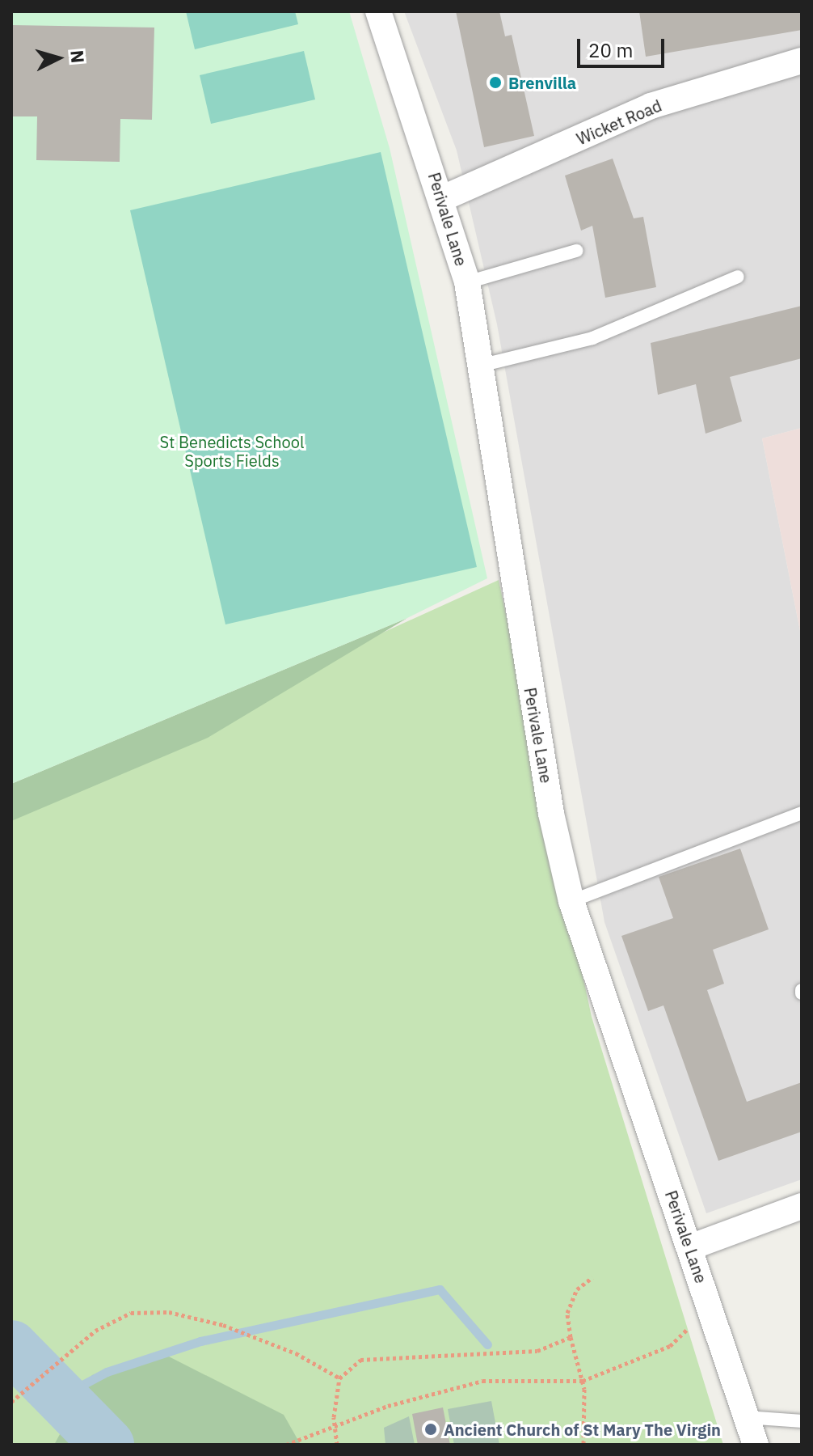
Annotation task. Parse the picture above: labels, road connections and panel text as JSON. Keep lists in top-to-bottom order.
{
  "streets": {
    "street": ["Wicket Road", "Perivale Lane"]
  },
  "crossings": [
    ["Wicket Road", "Perivale Lane"]
  ],
  "parks": ["St Benedicts School Sports Fields"],
  "places": ["Brenvilla", "Ancient Church of St Mary The Virgin"],
  "scale_bar": "20 m",
  "north": "right"
}
